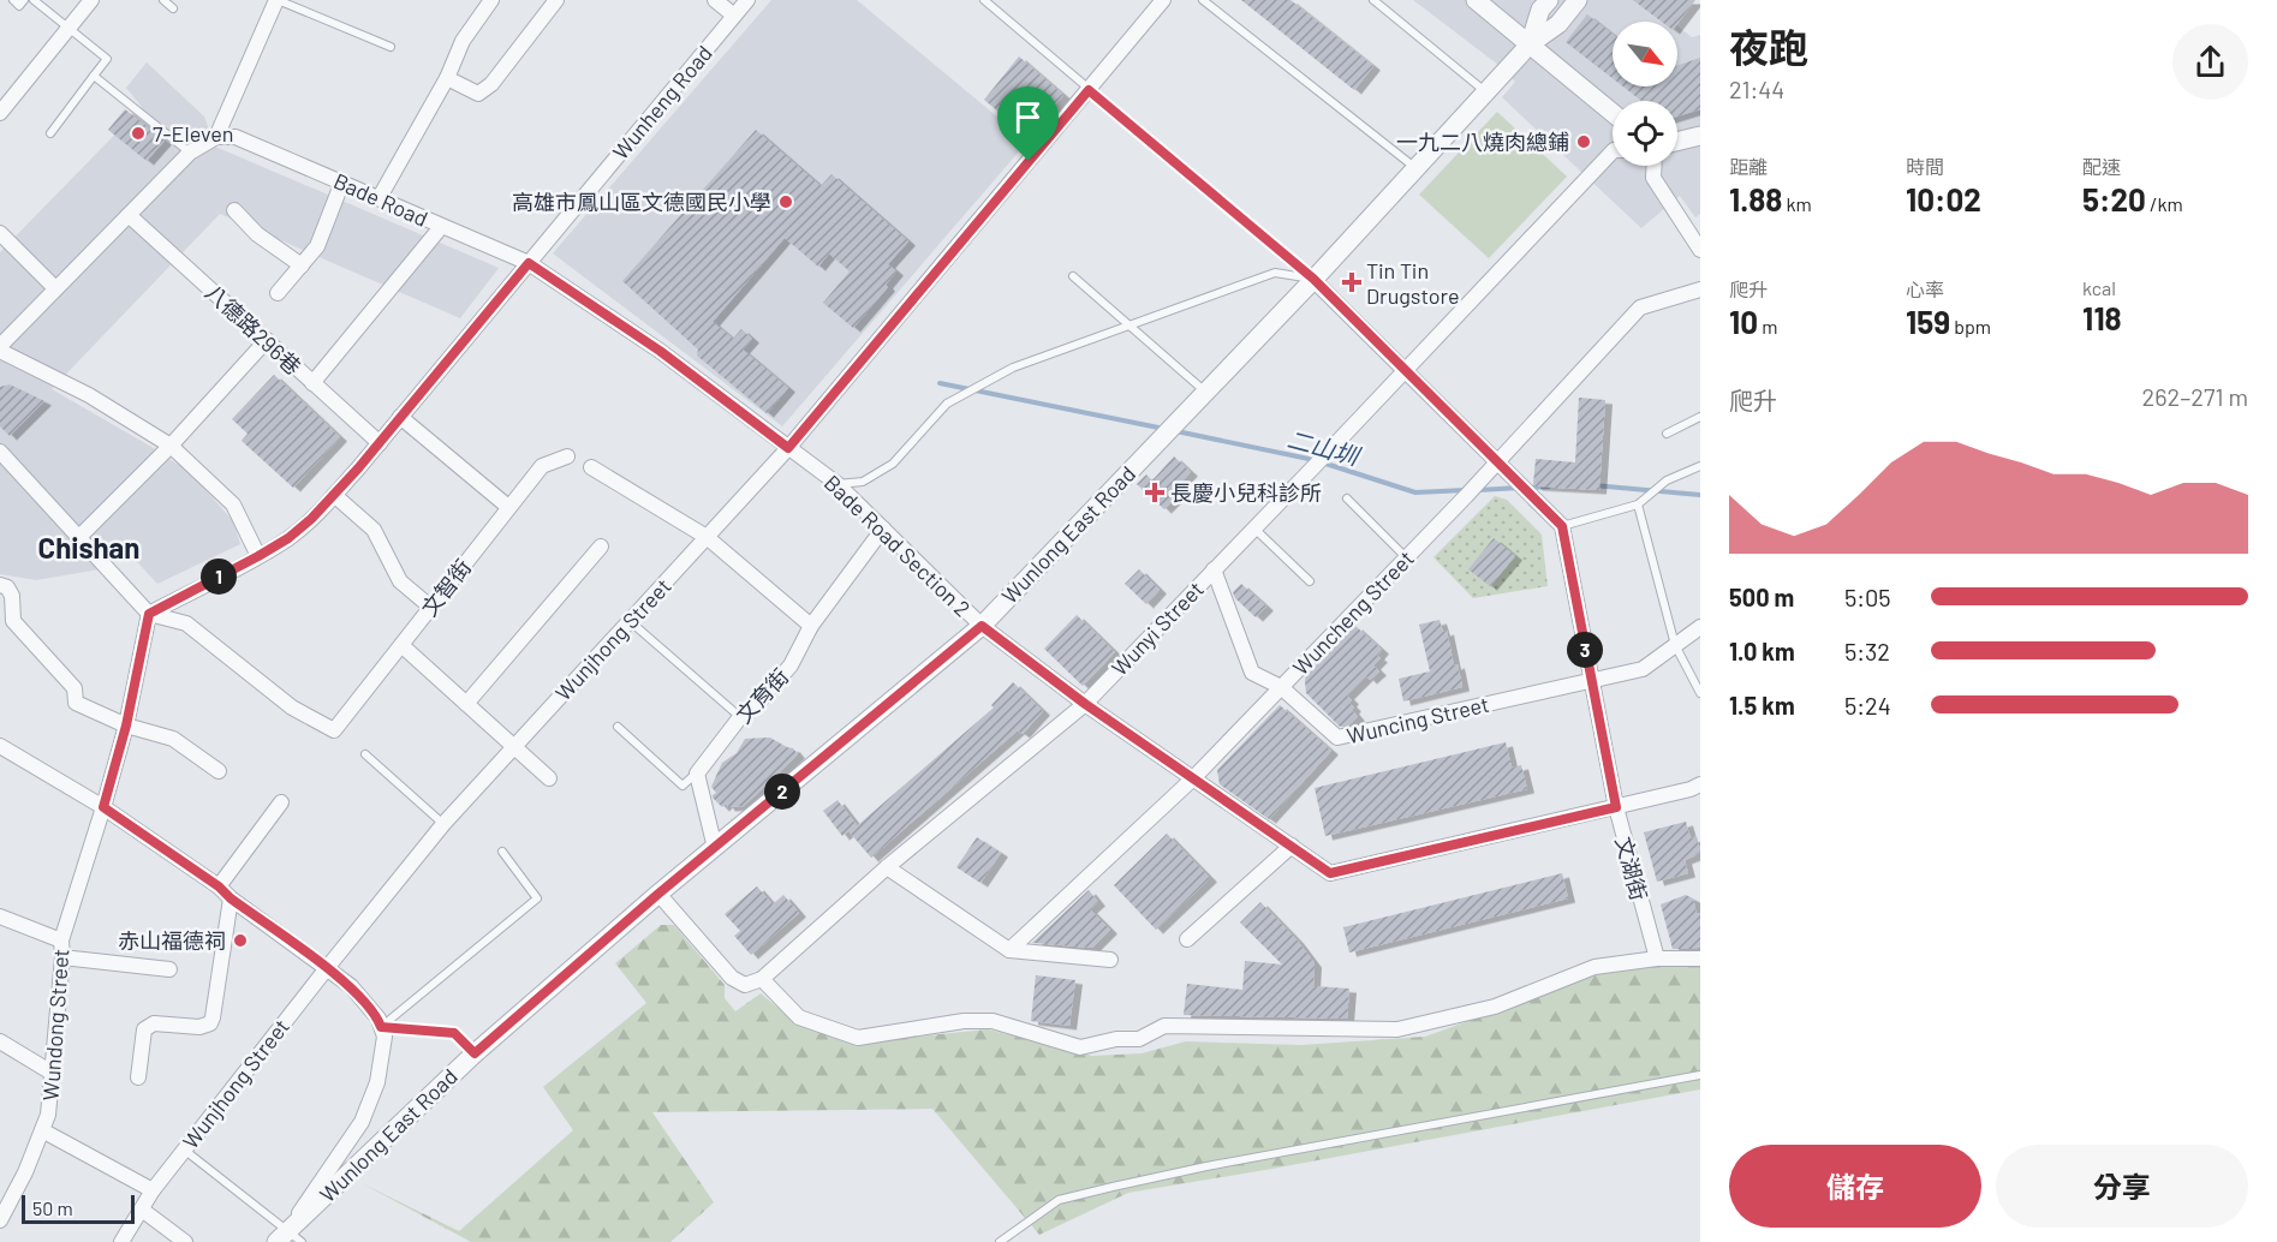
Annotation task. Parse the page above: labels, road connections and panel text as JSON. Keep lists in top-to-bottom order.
{
  "streets": {
    "street": [
      "Wunheng Road",
      "Bade Road",
      "八德路296巷",
      "Wunlong East Road",
      "Bade Road Section 2",
      "文智街",
      "Wuncheng Street",
      "Wunyi Street",
      "Wunjhong Street",
      "文育街",
      "Wuncing Street",
      "文湖街",
      "Wundong Street"
    ]
  },
  "crossings": [
    ["Wunheng Road", "Bade Road"],
    ["Wunheng Road", "八德路296巷"],
    ["Wunheng Road", "文智街"],
    ["Wunheng Road", "Wundong Street"],
    ["Bade Road", "Bade Road Section 2"],
    ["Bade Road", "Wunjhong Street"],
    ["Wunlong East Road", "Bade Road Section 2"],
    ["Bade Road Section 2", "Wuncheng Street"],
    ["Bade Road Section 2", "Wunyi Street"],
    ["Bade Road Section 2", "Wunjhong Street"],
    ["Bade Road Section 2", "文育街"],
    ["Bade Road Section 2", "文湖街"],
    ["文智街", "Wundong Street"],
    ["Wuncheng Street", "Wuncing Street"],
    ["Wunyi Street", "Wuncing Street"],
    ["Wuncing Street", "文湖街"]
  ],
  "districts": ["Chishan"],
  "water": ["二山圳"],
  "places": {
    "other": [
      "7-Eleven",
      "一九二八燒肉總鋪",
      "高雄市鳳山區文德國民小學",
      "赤山福德祠"
    ],
    "health": ["Tin Tin Drugstore", "長慶小兒科診所"]
  },
  "scale_bar": "50 m",
  "north": "bottom right",
  "page": {
    "heading": ["夜跑", "21:44"],
    "stats": [
      ["距離", "1.88 km"],
      ["時間", "10:02"],
      ["配速", "5:20 /km"],
      ["爬升", "10 m"],
      ["心率", "159 bpm"],
      ["kcal", "118"]
    ],
    "chart": ["爬升", "262–271 m"],
    "pins": ["1", "3", "2"],
    "list": [
      {
        "name": "500 m",
        "note": "5:05"
      },
      {
        "name": "1.0 km",
        "note": "5:32"
      },
      {
        "name": "1.5 km",
        "note": "5:24"
      }
    ],
    "buttons": ["儲存", "分享"],
    "scale": "50 m"
  }
}
